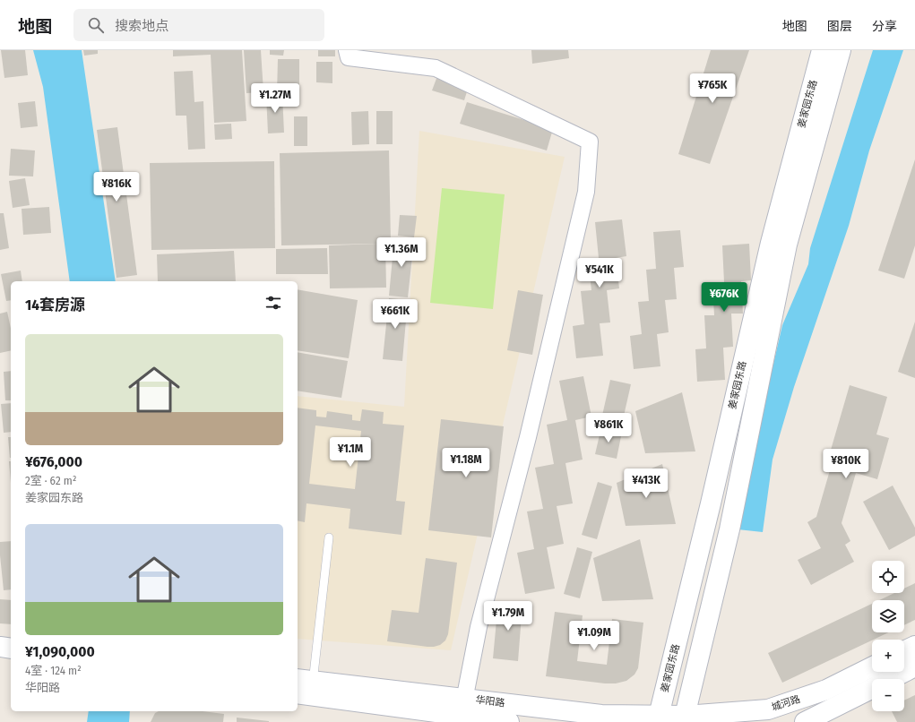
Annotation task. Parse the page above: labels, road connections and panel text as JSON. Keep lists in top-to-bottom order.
{
  "streets": {
    "main road": ["姜家园东路", "华阳路", "城河路"]
  },
  "crossings": [
    ["姜家园东路", "华阳路"],
    ["姜家园东路", "城河路"],
    ["华阳路", "城河路"]
  ],
  "page": {
    "header": "地图",
    "search": "搜索地点",
    "nav": ["地图", "图层", "分享"],
    "price": [
      "¥765K",
      "¥1.27M",
      "¥816K",
      "¥1.36M",
      "¥541K",
      "¥676K",
      "¥661K",
      "¥861K",
      "¥1.1M",
      "¥1.18M",
      "¥810K",
      "¥413K",
      "¥1.79M",
      "¥1.09M"
    ],
    "heading": "14套房源",
    "list": [
      {
        "name": "¥676,000",
        "note": "2室 · 62 m² · 姜家园东路"
      },
      {
        "name": "¥1,090,000",
        "note": "4室 · 124 m² · 华阳路"
      }
    ],
    "map_buttons": ["+", "−"]
  }
}
